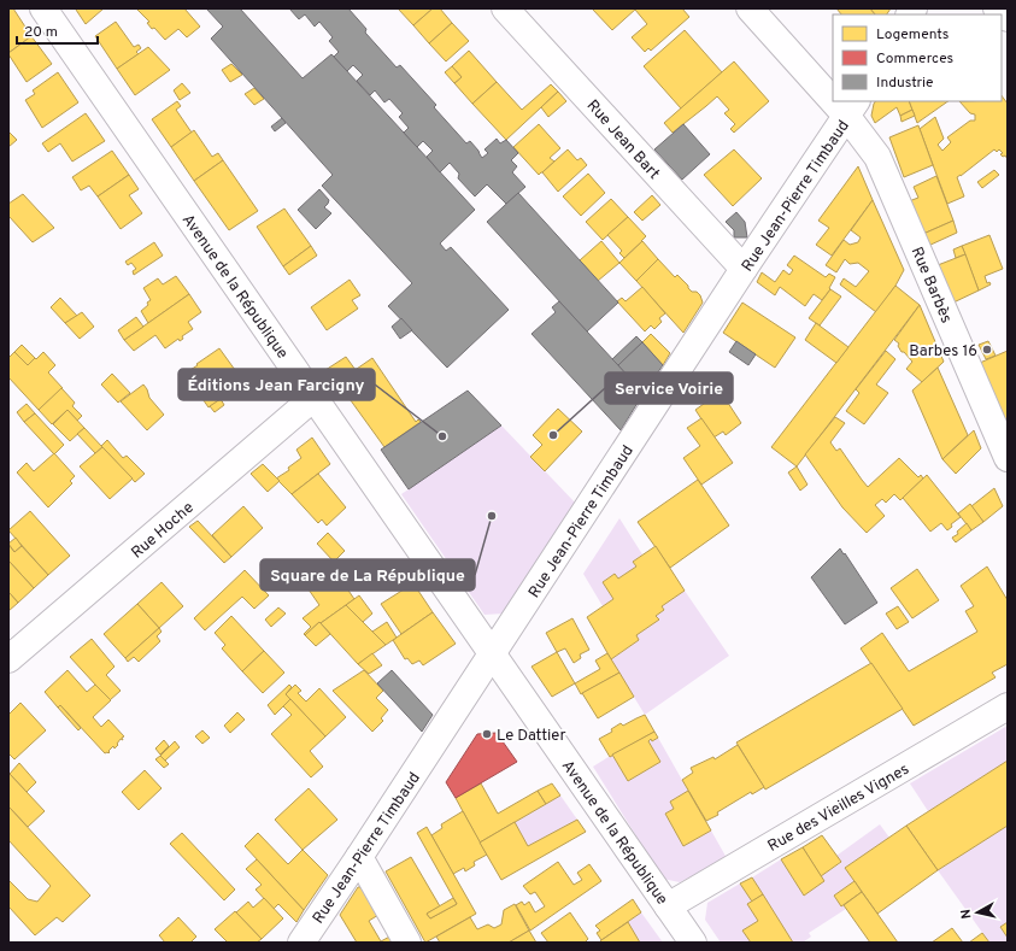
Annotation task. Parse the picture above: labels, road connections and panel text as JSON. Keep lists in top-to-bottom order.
{
  "streets": {
    "street": [
      "Rue Jean Bart",
      "Rue Jean-Pierre Timbaud",
      "Rue Barbès",
      "Avenue de la République",
      "Rue Hoche",
      "Rue des Vieilles Vignes"
    ]
  },
  "crossings": [
    ["Rue Jean Bart", "Rue Jean-Pierre Timbaud"],
    ["Rue Jean-Pierre Timbaud", "Rue Barbès"],
    ["Rue Jean-Pierre Timbaud", "Avenue de la République"],
    ["Avenue de la République", "Rue Hoche"],
    ["Avenue de la République", "Rue des Vieilles Vignes"]
  ],
  "places": [
    "Barbes 16",
    "Service Voirie",
    "Éditions Jean Farcigny",
    "Square de La République",
    "Le Dattier"
  ],
  "legend": ["Logements", "Commerces", "Industrie"],
  "scale_bar": "20 m",
  "north": "left"
}
